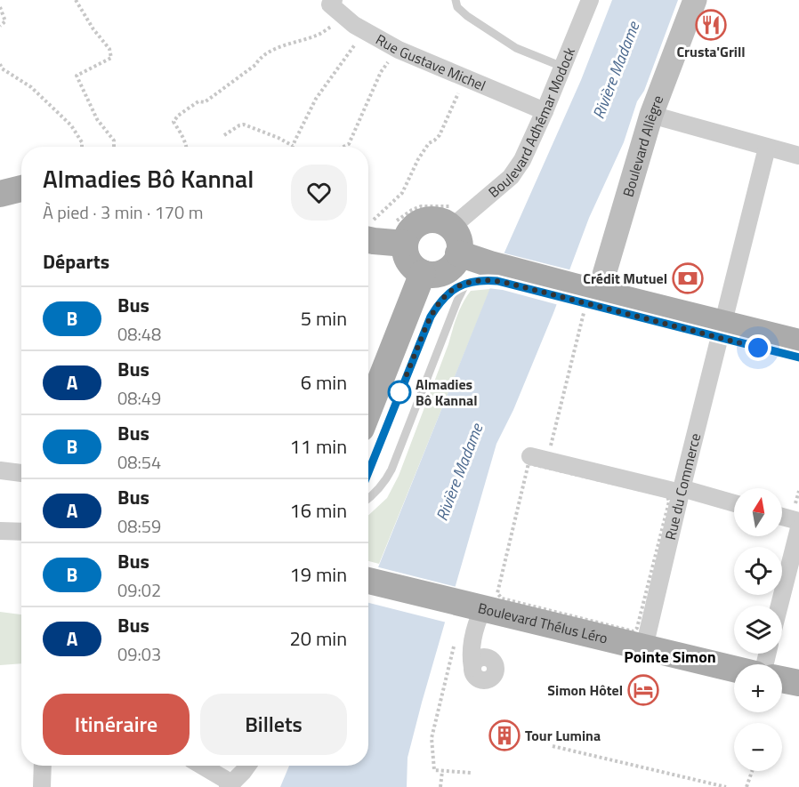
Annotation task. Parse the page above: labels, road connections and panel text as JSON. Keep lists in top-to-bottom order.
{
  "streets": {
    "main road": ["Boulevard Allègre", "Boulevard Thélus Léro"],
    "street": ["Rue Gustave Michel", "Boulevard Adhémar Modock", "Rue du Commerce"]
  },
  "crossings": [
    ["Rue Gustave Michel", "Boulevard Adhémar Modock"],
    ["Rue du Commerce", "Boulevard Thélus Léro"]
  ],
  "districts": ["Pointe Simon"],
  "water": ["Rivière Madame"],
  "places": {
    "restaurant": ["Crusta'Grill"],
    "bank": ["Crédit Mutuel"],
    "other": ["Almadies Bô Kannal"],
    "hotel": ["Simon Hôtel"],
    "building": ["Tour Lumina"]
  },
  "lines": ["bus line B"],
  "north": "top",
  "page": {
    "heading": [
      ["Almadies Bô Kannal", "À pied · 3 min · 170 m"],
      "Départs"
    ],
    "list": [
      {
        "mark": "B",
        "name": "Bus",
        "note": "08:48",
        "value": "5 min"
      },
      {
        "mark": "A",
        "name": "Bus",
        "note": "08:49",
        "value": "6 min"
      },
      {
        "mark": "B",
        "name": "Bus",
        "note": "08:54",
        "value": "11 min"
      },
      {
        "mark": "A",
        "name": "Bus",
        "note": "08:59",
        "value": "16 min"
      },
      {
        "mark": "B",
        "name": "Bus",
        "note": "09:02",
        "value": "19 min"
      },
      {
        "mark": "A",
        "name": "Bus",
        "note": "09:03",
        "value": "20 min"
      }
    ],
    "map_buttons": ["+", "−"],
    "buttons": ["Itinéraire", "Billets"]
  }
}
